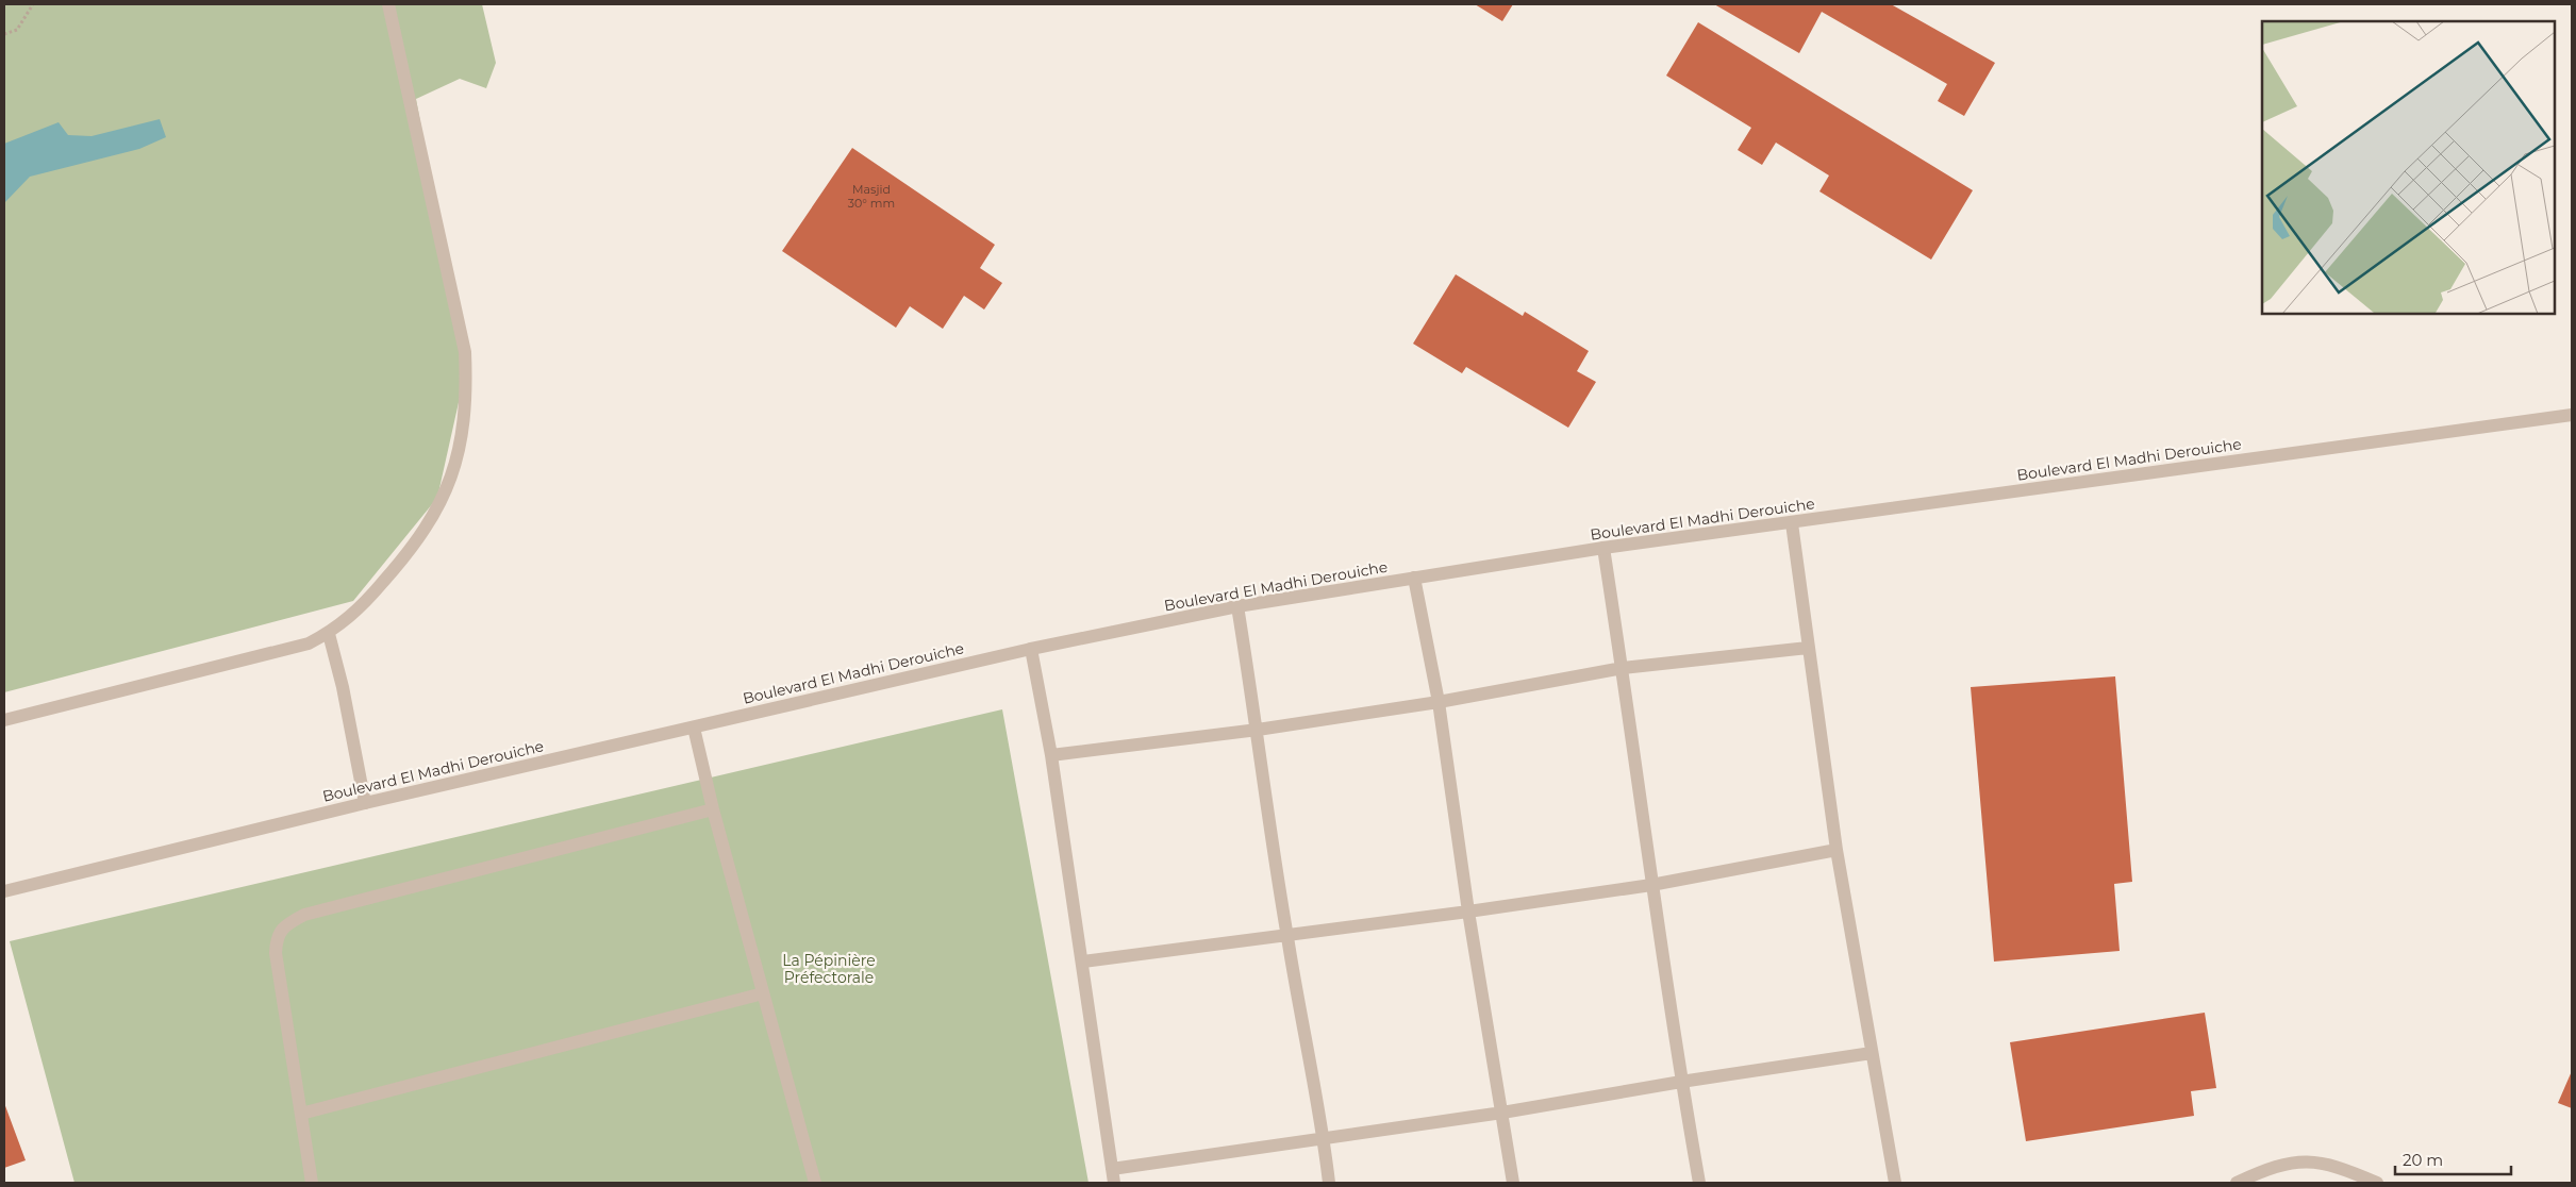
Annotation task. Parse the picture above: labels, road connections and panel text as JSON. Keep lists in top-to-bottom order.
{
  "streets": {
    "street": ["Boulevard El Madhi Derouiche"]
  },
  "parks": ["La Pépinière Préfectorale"],
  "house_numbers": ["Masjid 30° mm"],
  "scale_bar": "20 m"
}
